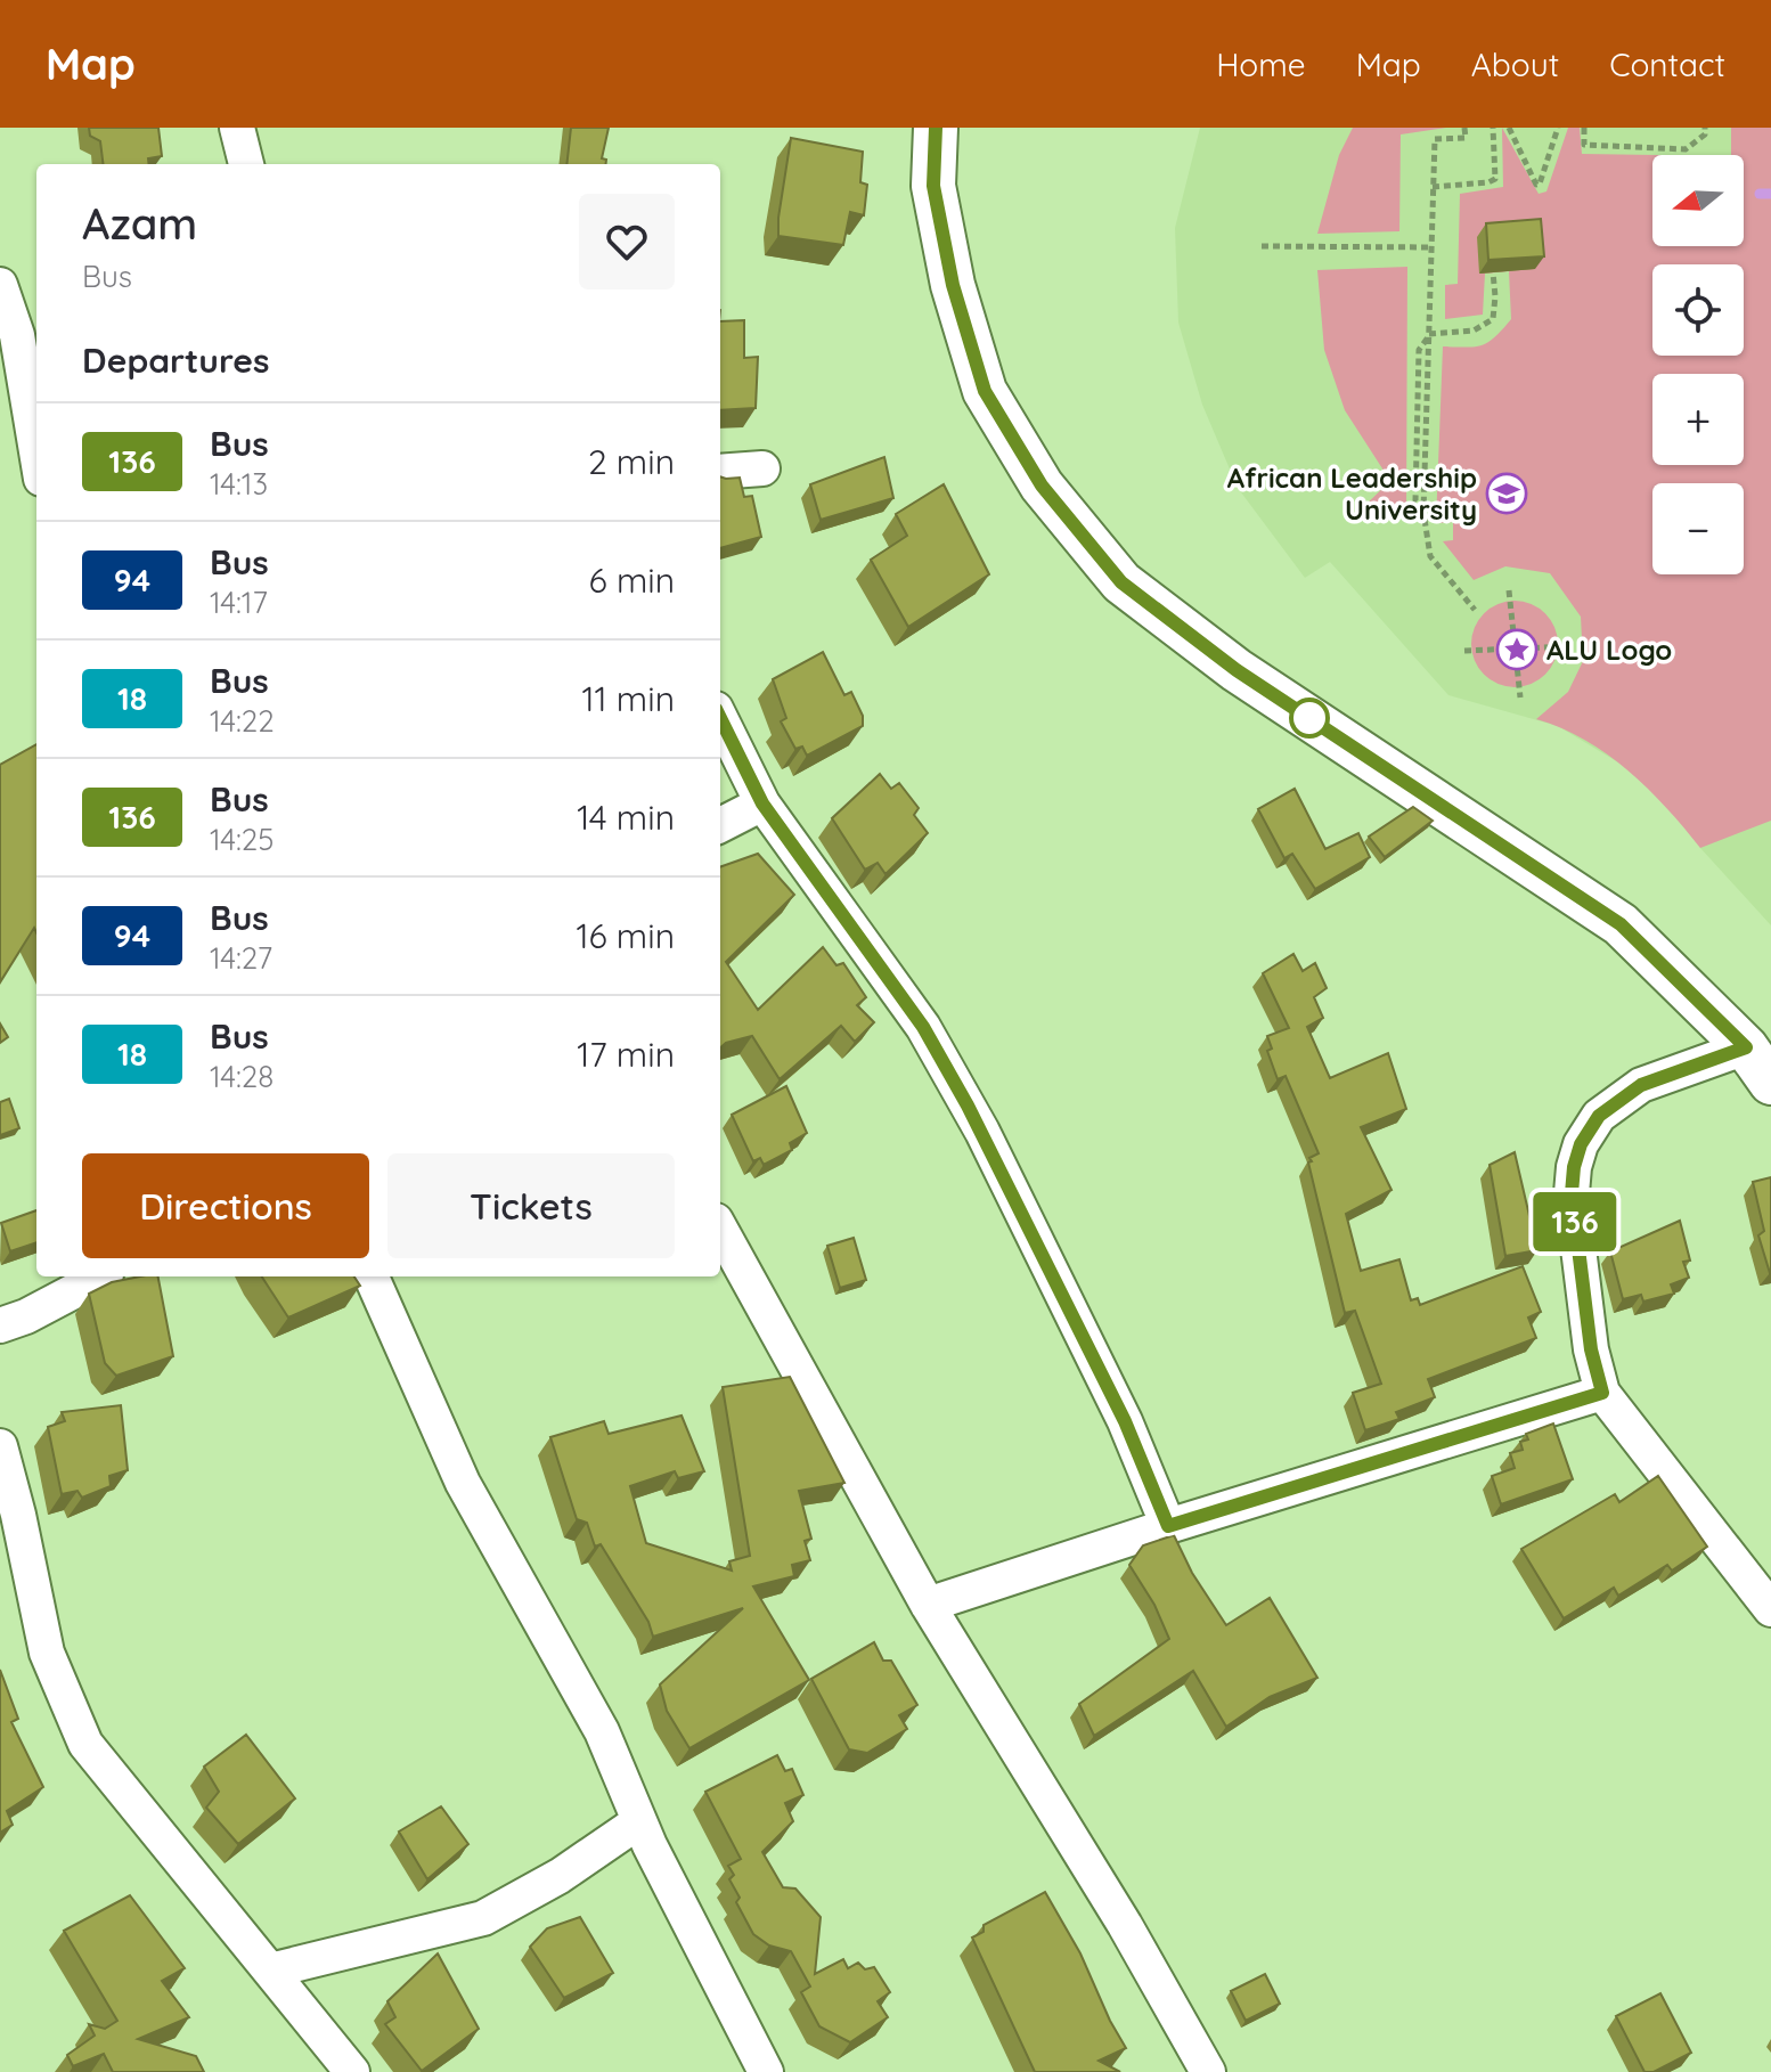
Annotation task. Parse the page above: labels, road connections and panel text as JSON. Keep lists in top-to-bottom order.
{
  "places": {
    "school or university": ["African Leadership University"],
    "place": ["ALU Logo"]
  },
  "lines": ["bus line 136"],
  "north": "left",
  "page": {
    "header": "Map",
    "nav": [
      "Home",
      "Map",
      "About",
      "Contact"
    ],
    "on_map": "136",
    "map_buttons": ["+", "−"],
    "heading": [
      ["Azam", "Bus"],
      "Departures"
    ],
    "list": [
      {
        "mark": "136",
        "name": "Bus",
        "note": "14:13",
        "value": "2 min"
      },
      {
        "mark": "94",
        "name": "Bus",
        "note": "14:17",
        "value": "6 min"
      },
      {
        "mark": "18",
        "name": "Bus",
        "note": "14:22",
        "value": "11 min"
      },
      {
        "mark": "136",
        "name": "Bus",
        "note": "14:25",
        "value": "14 min"
      },
      {
        "mark": "94",
        "name": "Bus",
        "note": "14:27",
        "value": "16 min"
      },
      {
        "mark": "18",
        "name": "Bus",
        "note": "14:28",
        "value": "17 min"
      }
    ],
    "buttons": ["Directions", "Tickets"]
  }
}
